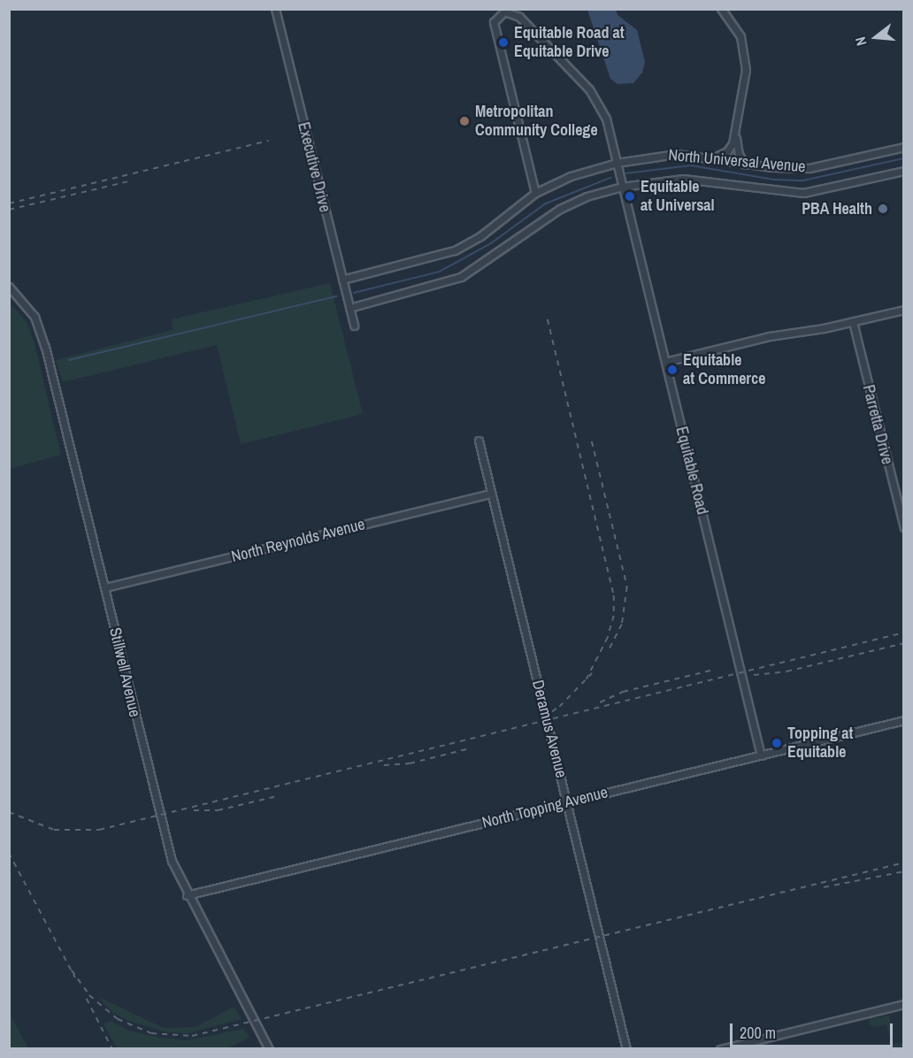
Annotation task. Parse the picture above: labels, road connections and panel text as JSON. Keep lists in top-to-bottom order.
{
  "streets": {
    "street": [
      "North Universal Avenue",
      "Executive Drive",
      "Parretta Drive",
      "Equitable Road",
      "North Reynolds Avenue",
      "Stillwell Avenue",
      "Deramus Avenue",
      "North Topping Avenue"
    ]
  },
  "crossings": [
    ["North Universal Avenue", "Executive Drive"],
    ["North Universal Avenue", "Equitable Road"],
    ["Equitable Road", "North Topping Avenue"],
    ["North Reynolds Avenue", "Stillwell Avenue"],
    ["North Reynolds Avenue", "Deramus Avenue"],
    ["Stillwell Avenue", "North Topping Avenue"],
    ["Deramus Avenue", "North Topping Avenue"]
  ],
  "places": [
    "Equitable Road at Equitable Drive",
    "Metropolitan Community College",
    "Equitable at Universal",
    "PBA Health",
    "Equitable at Commerce",
    "Topping at Equitable"
  ],
  "scale_bar": "200 m",
  "north": "left"
}
